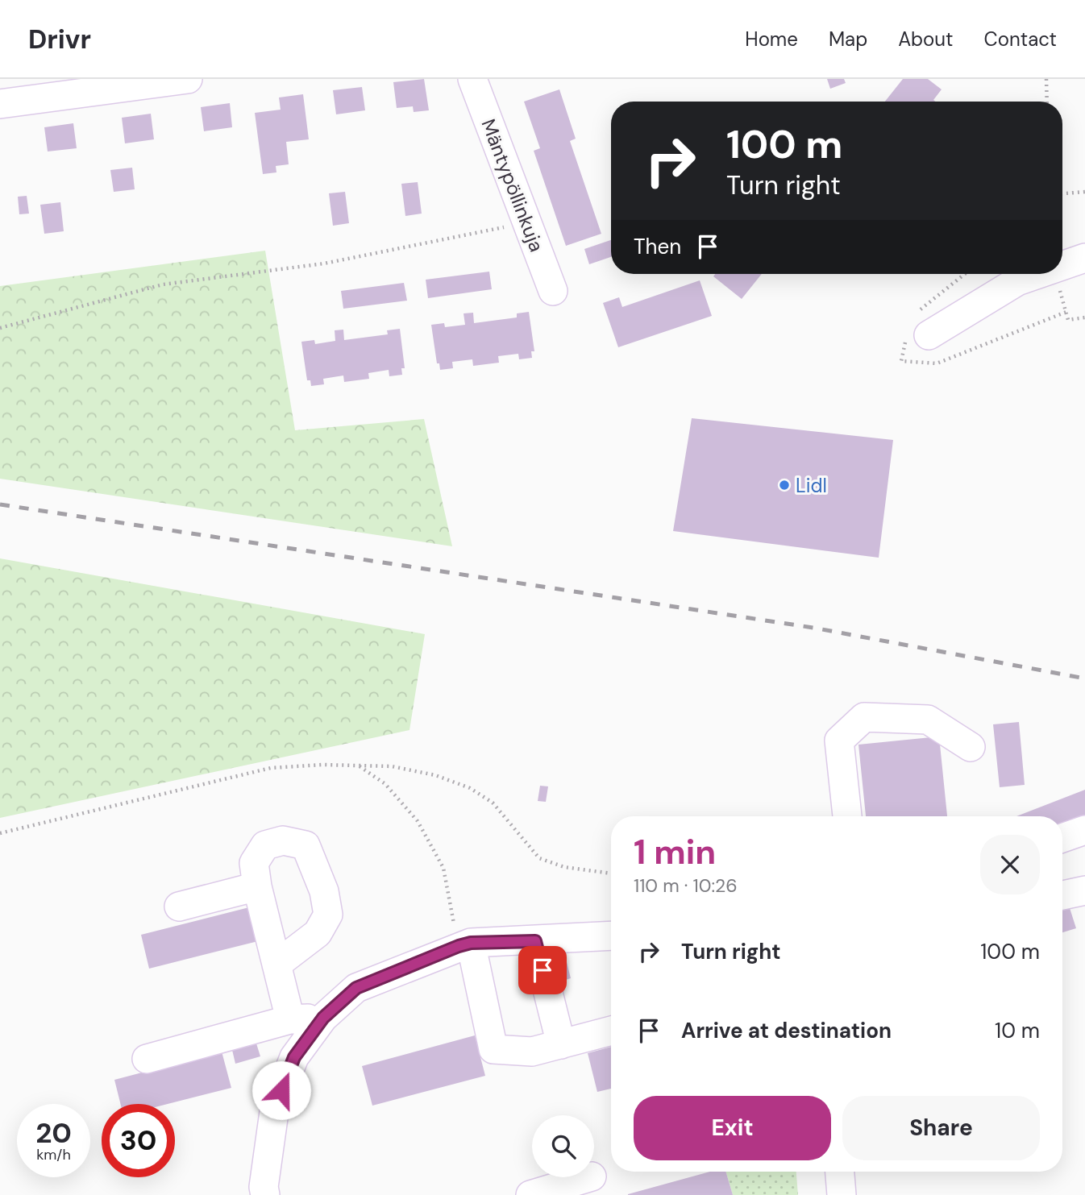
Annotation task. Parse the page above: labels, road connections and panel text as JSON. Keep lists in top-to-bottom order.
{
  "streets": {
    "street": ["Mäntypöllinkuja"]
  },
  "places": ["Lidl"],
  "page": {
    "header": "Drivr",
    "nav": [
      "Home",
      "Map",
      "About",
      "Contact"
    ],
    "turn": ["100 m", "Turn right"],
    "then": "Then",
    "heading": ["1 min", "110 m · 10:26"],
    "list": [
      {
        "name": "Turn right",
        "value": "100 m"
      },
      {
        "name": "Arrive at destination",
        "value": "10 m"
      }
    ],
    "buttons": ["Exit", "Share"],
    "speed": "20 km/h",
    "limit": "30"
  }
}
